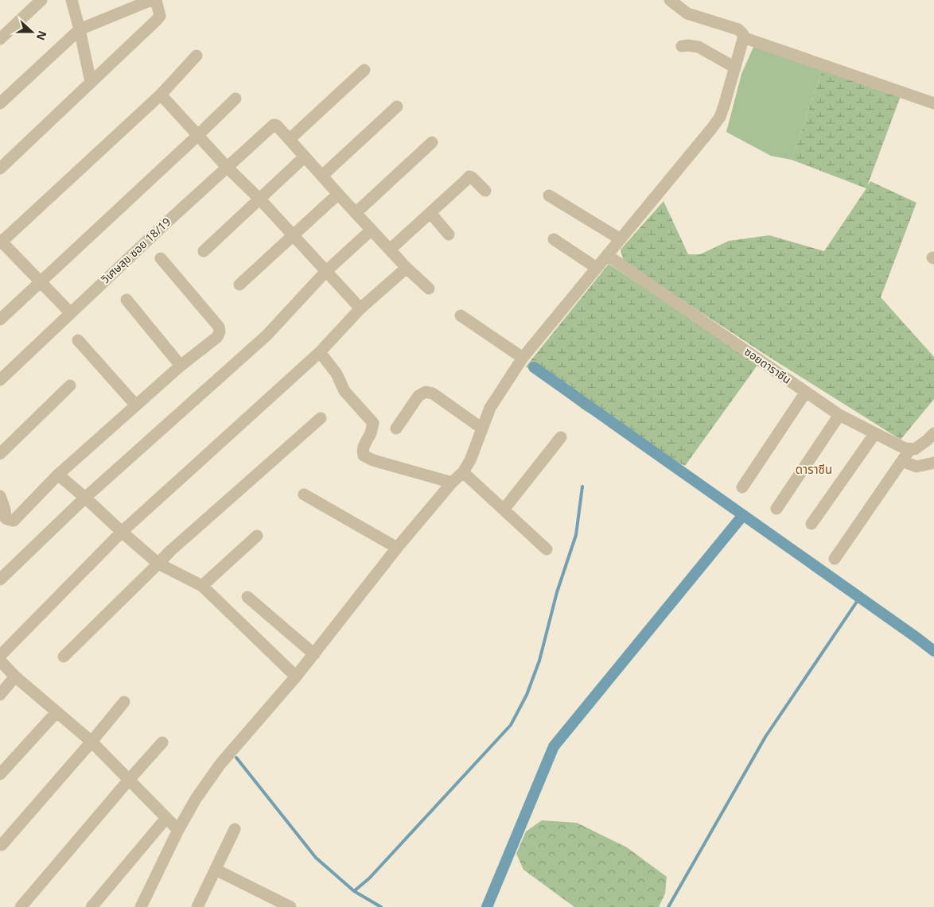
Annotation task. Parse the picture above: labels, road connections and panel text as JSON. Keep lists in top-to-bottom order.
{
  "streets": {
    "street": ["วิเศษสุข ซอย 18/19", "ซอยดาราซีน"]
  },
  "districts": ["ดาราซีน"],
  "north": "right"
}
